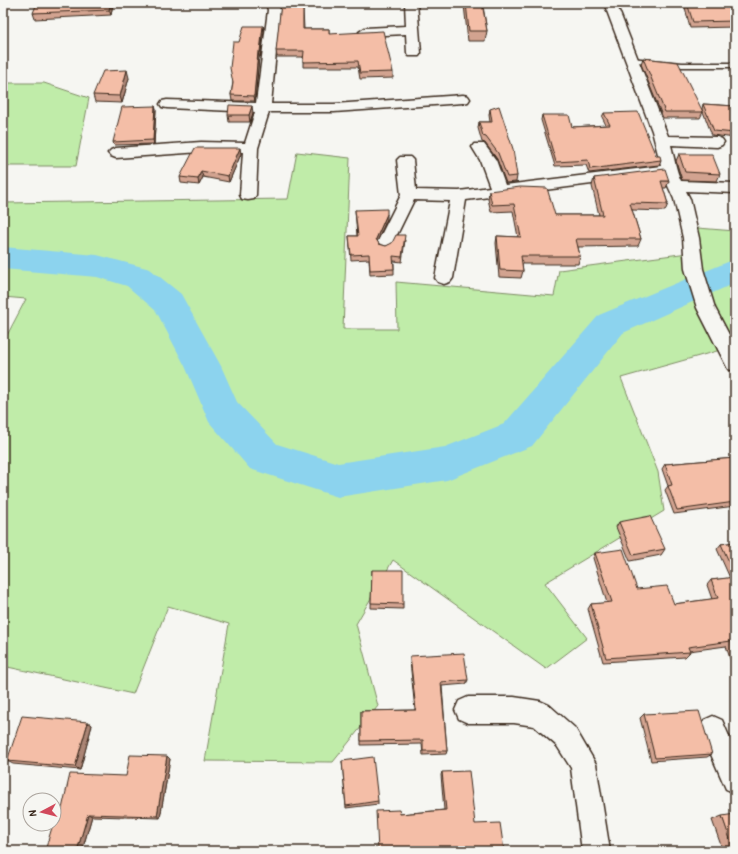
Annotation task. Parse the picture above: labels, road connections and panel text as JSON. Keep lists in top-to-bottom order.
{
  "north": "left"
}
